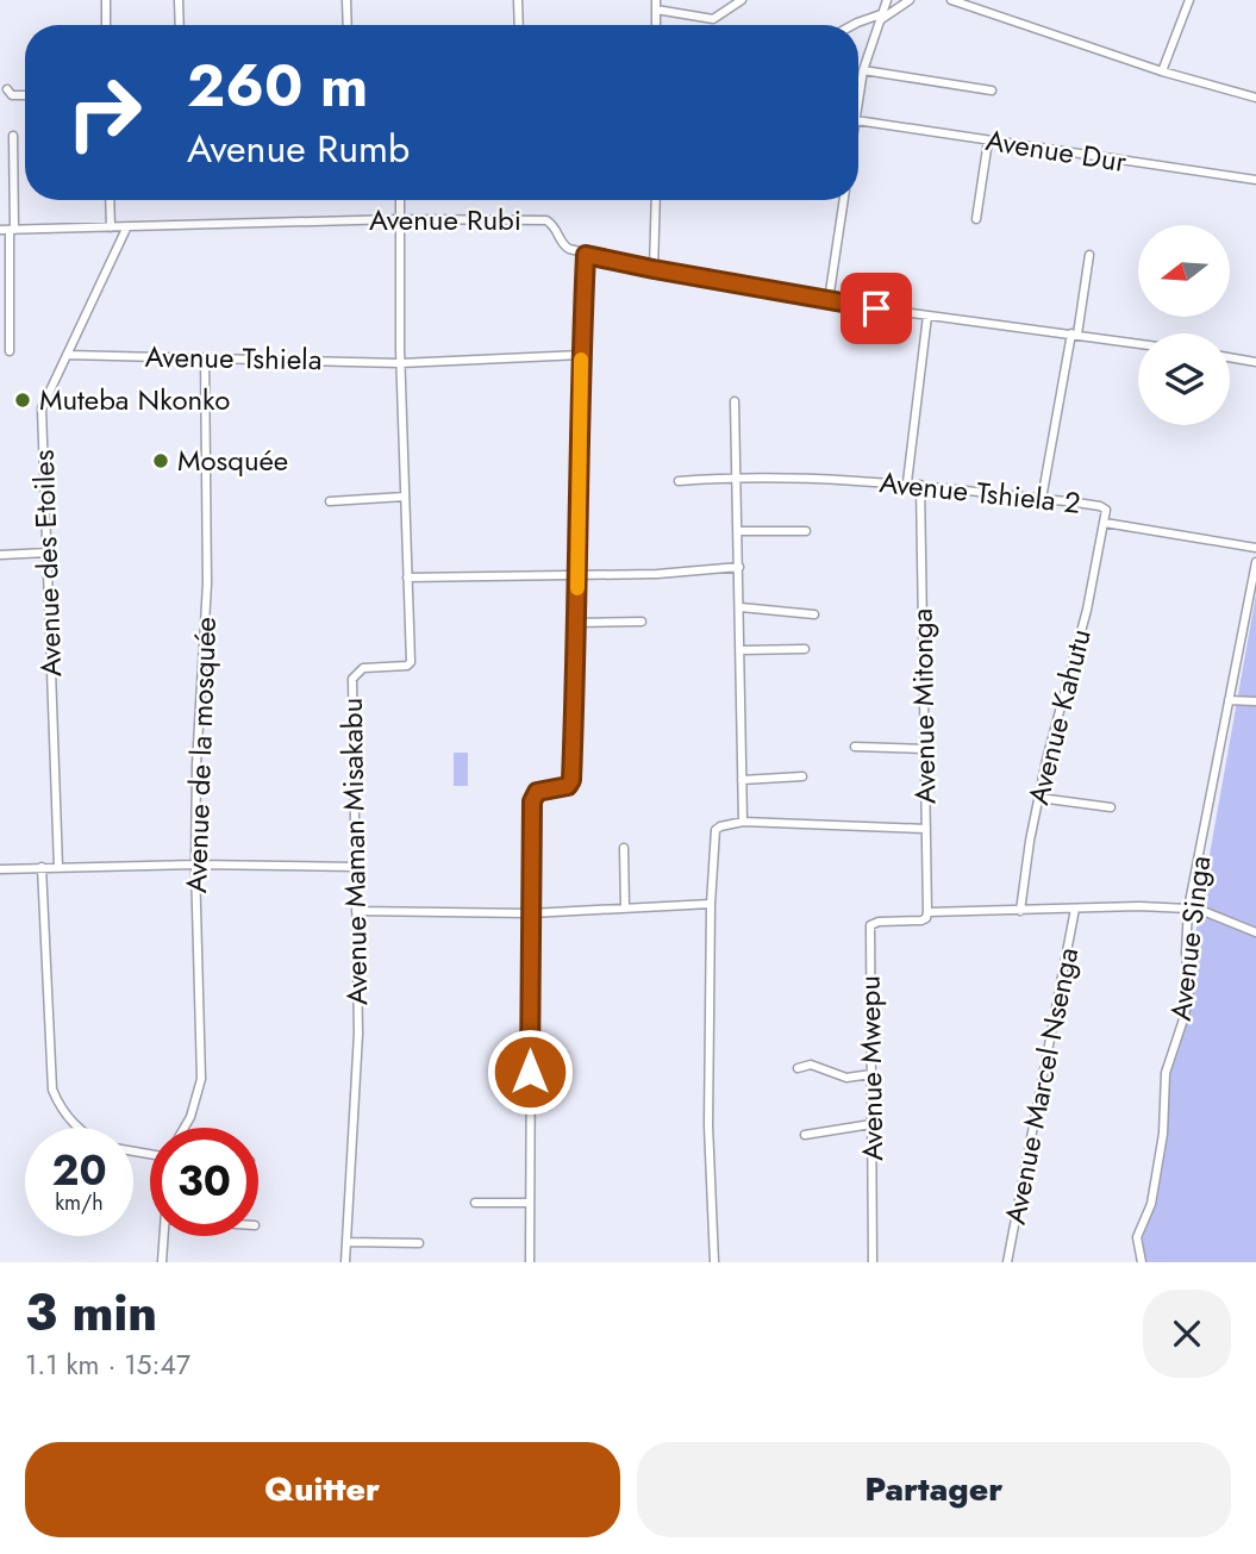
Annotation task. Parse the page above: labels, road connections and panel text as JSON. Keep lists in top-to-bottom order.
{
  "streets": {
    "street": [
      "Avenue Dur",
      "Avenue Rubi",
      "Avenue Tshiela",
      "Avenue Tshiela 2",
      "Avenue des Etoiles",
      "Avenue Mitonga",
      "Avenue Kahutu",
      "Avenue de la mosquée",
      "Avenue Maman Misakabu",
      "Avenue Singa",
      "Avenue Mwepu",
      "Avenue Marcel Nsenga"
    ]
  },
  "crossings": [
    ["Avenue Rubi", "Avenue des Etoiles"],
    ["Avenue Rubi", "Avenue Maman Misakabu"],
    ["Avenue Tshiela", "Avenue des Etoiles"],
    ["Avenue Tshiela", "Avenue de la mosquée"],
    ["Avenue Tshiela", "Avenue Maman Misakabu"],
    ["Avenue Tshiela 2", "Avenue Mitonga"],
    ["Avenue Tshiela 2", "Avenue Kahutu"],
    ["Avenue Mitonga", "Avenue Mwepu"]
  ],
  "places": ["Muteba Nkonko", "Mosquée"],
  "north": "left",
  "page": {
    "turn": ["260 m", "Avenue Rumb"],
    "speed": "20 km/h",
    "limit": "30",
    "heading": ["3 min", "1.1 km · 15:47"],
    "buttons": ["Quitter", "Partager"]
  }
}
